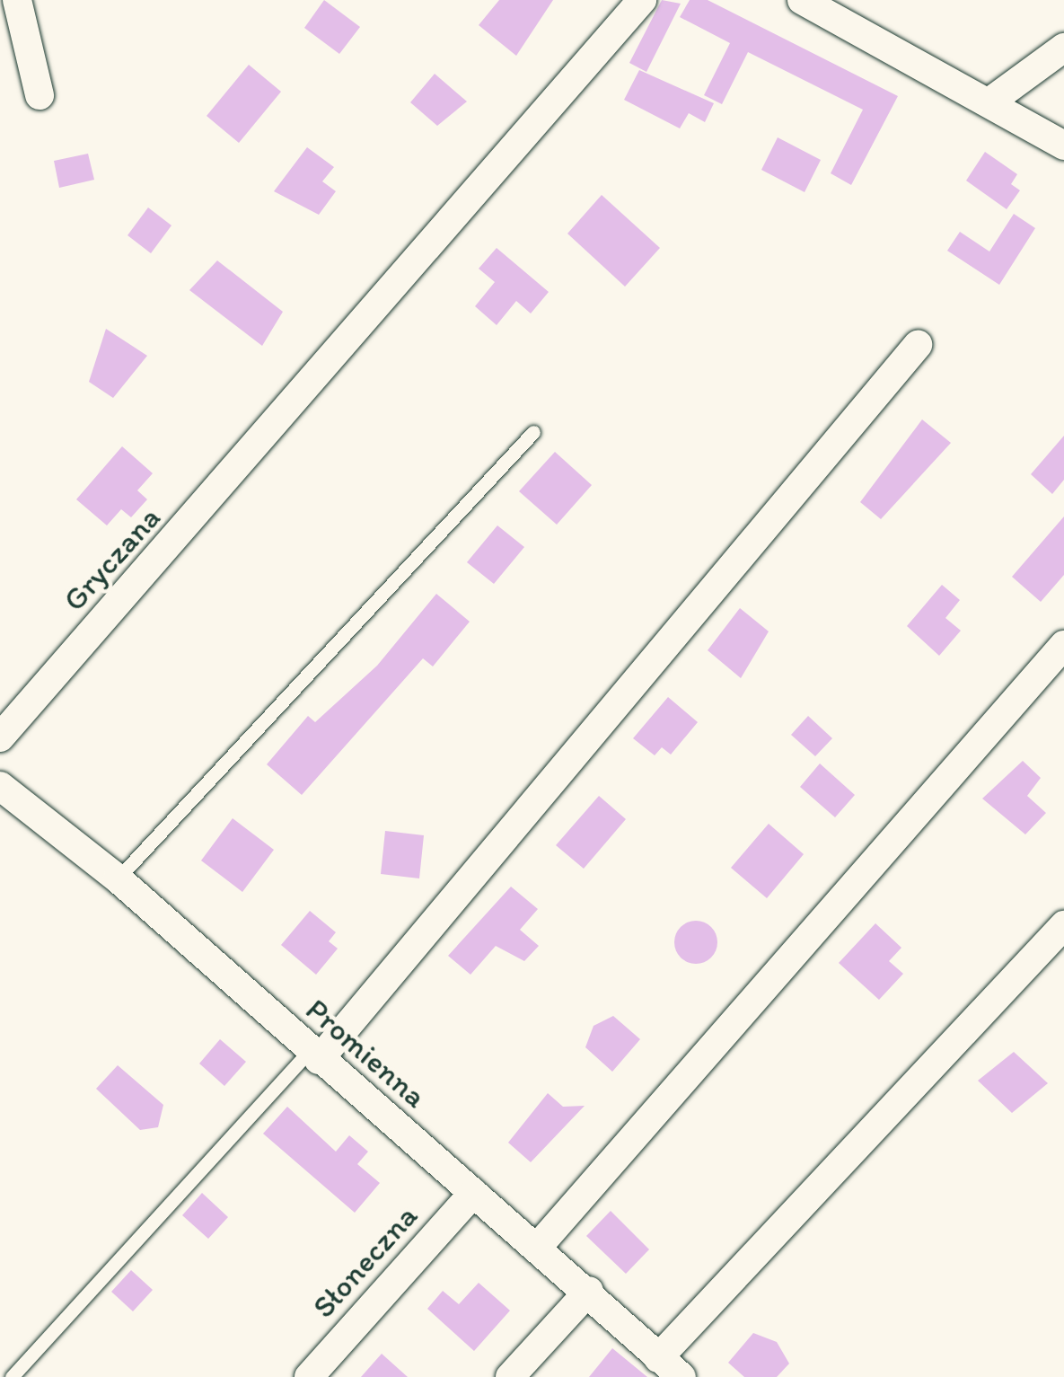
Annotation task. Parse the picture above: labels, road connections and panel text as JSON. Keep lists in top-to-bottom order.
{
  "streets": {
    "street": ["Gryczana", "Promienna", "Słoneczna"]
  },
  "crossings": [
    ["Promienna", "Słoneczna"]
  ]
}
